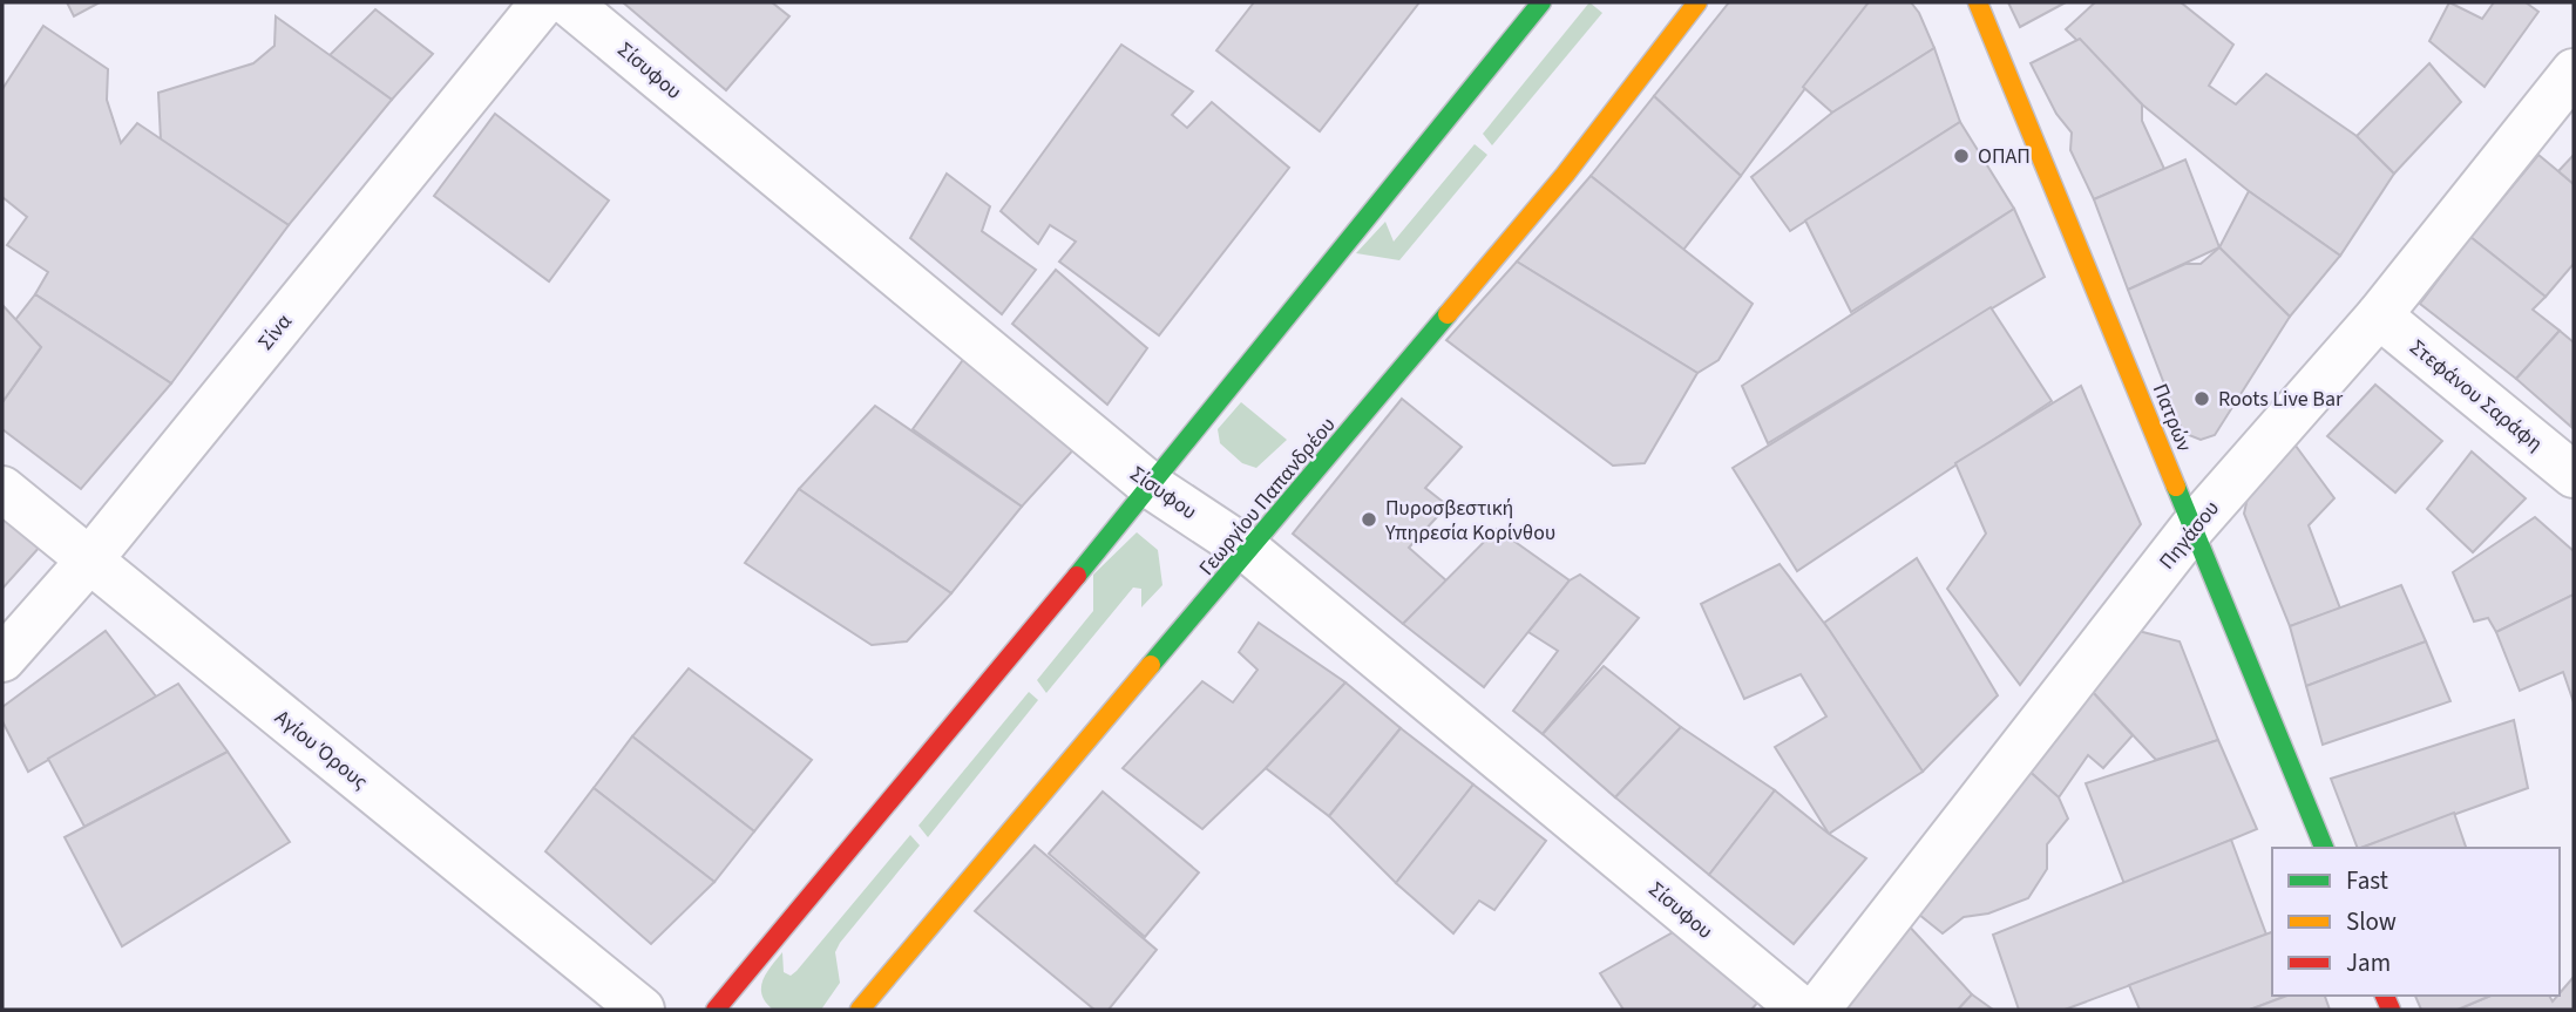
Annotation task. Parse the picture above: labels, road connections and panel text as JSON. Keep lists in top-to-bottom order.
{
  "streets": {
    "street": [
      "Σίσυφου",
      "Σίνα",
      "Στεφάνου Σαράφη",
      "Πατρών",
      "Γεωργίου Παπανδρέου",
      "Πηγάσου",
      "Αγίου Όρους"
    ]
  },
  "crossings": [
    ["Σίσυφου", "Γεωργίου Παπανδρέου"],
    ["Σίνα", "Αγίου Όρους"],
    ["Στεφάνου Σαράφη", "Πηγάσου"],
    ["Πατρών", "Πηγάσου"]
  ],
  "places": ["ΟΠΑΠ", "Roots Live Bar", "Πυροσβεστική Υπηρεσία Κορίνθου"],
  "legend": ["Fast", "Slow", "Jam"]
}
